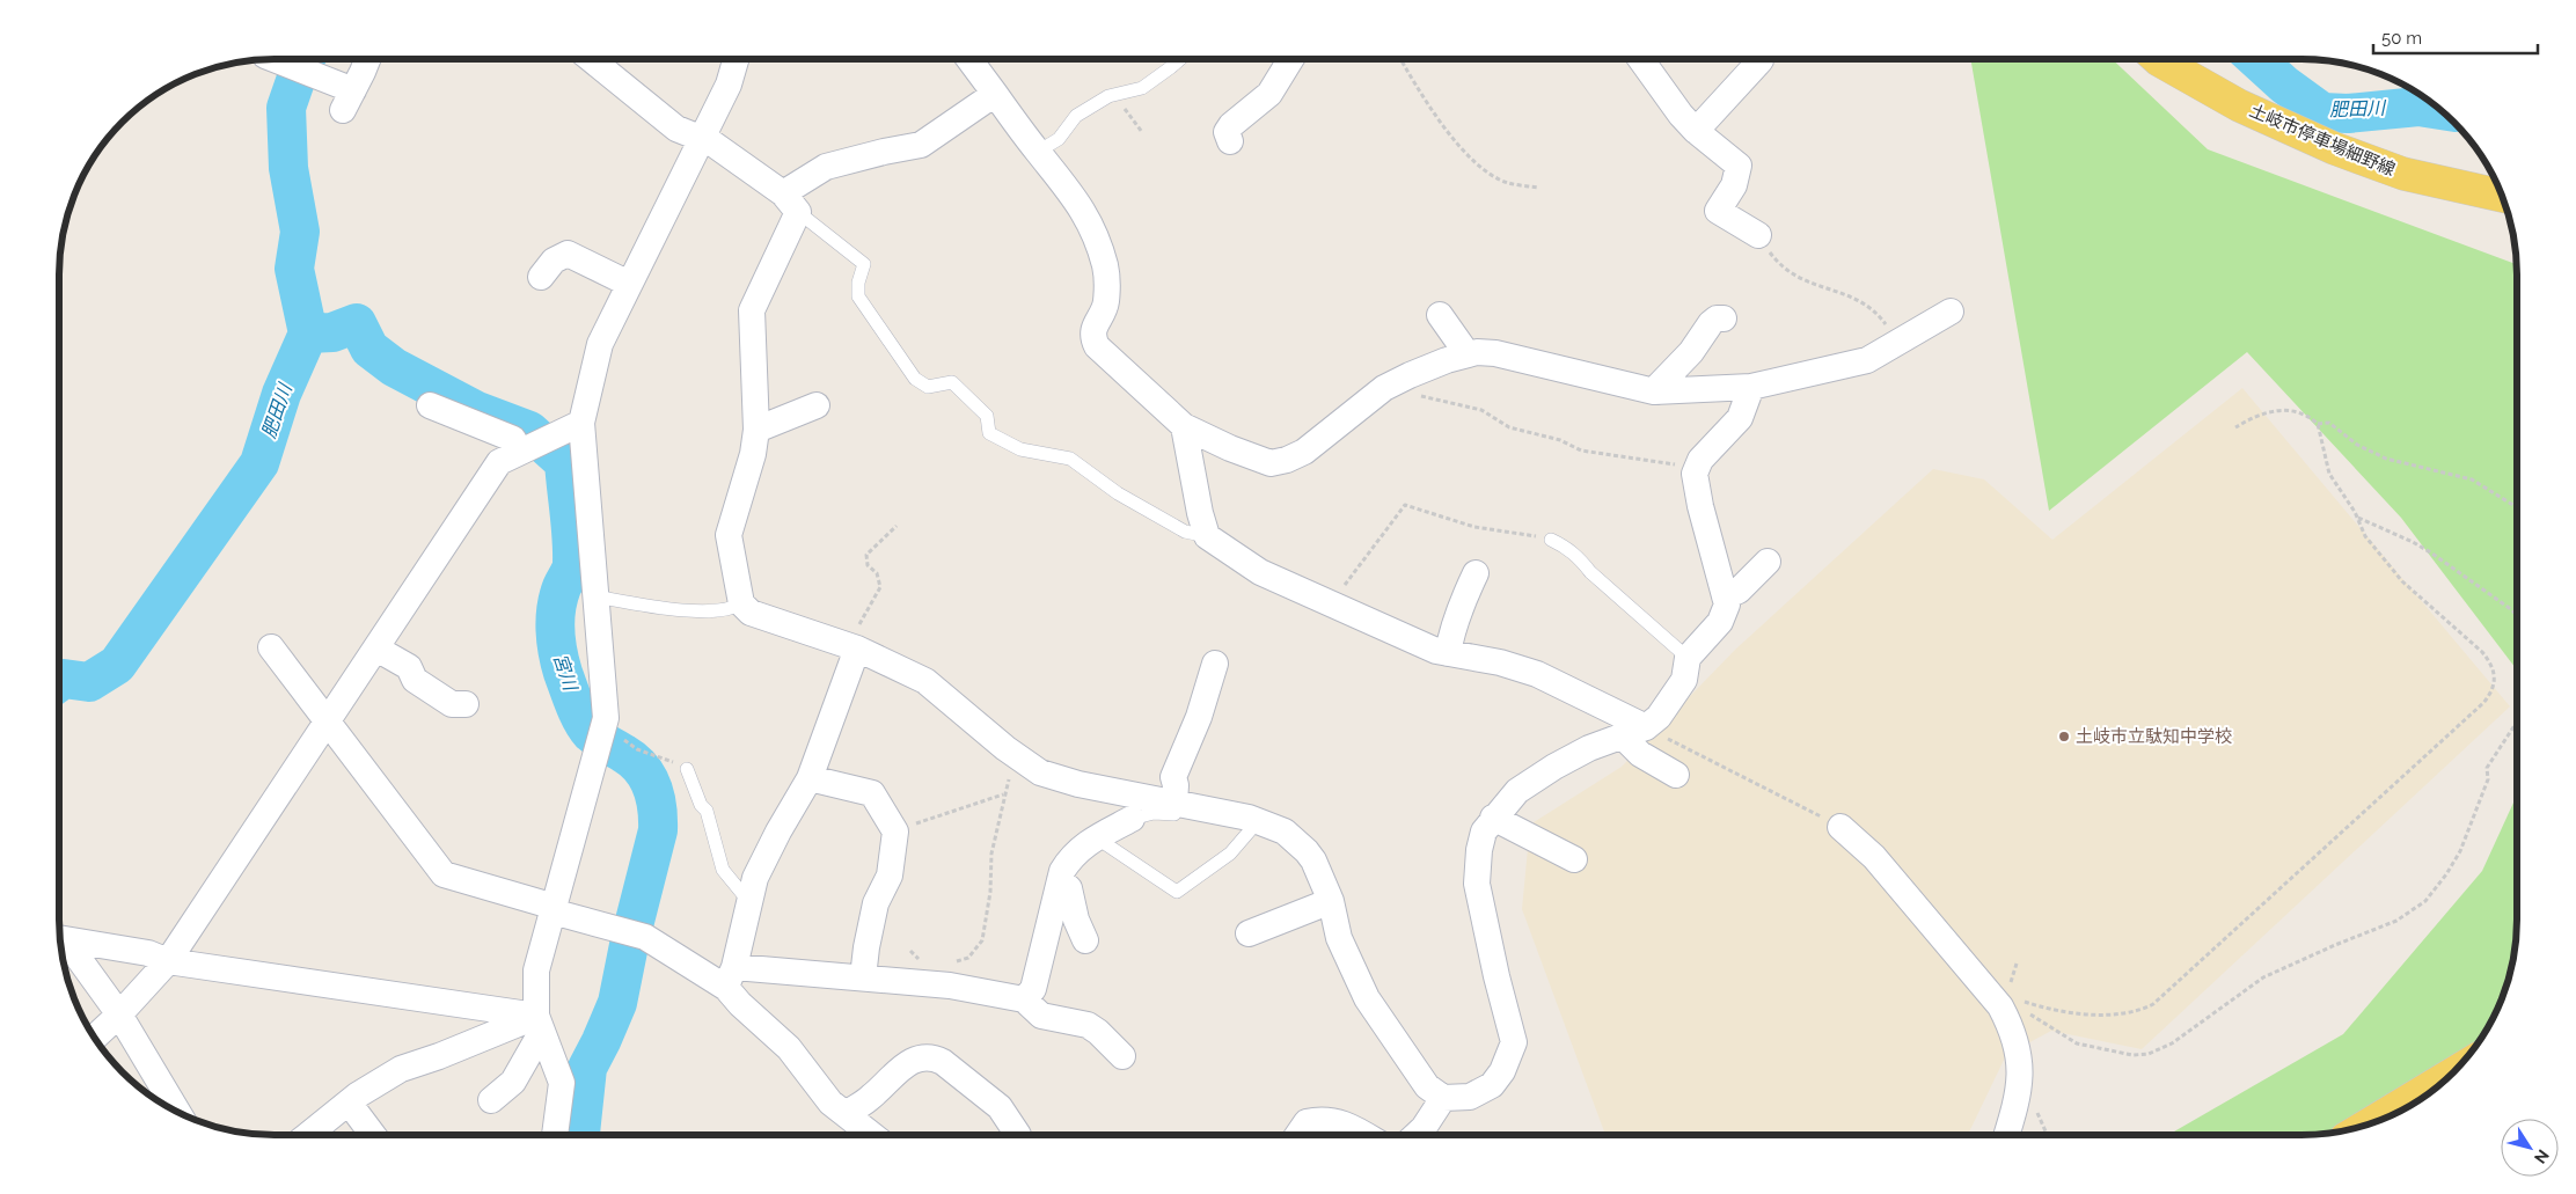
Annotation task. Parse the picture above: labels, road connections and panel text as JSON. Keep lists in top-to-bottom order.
{
  "streets": {
    "main road": ["土岐市停車場細野線"]
  },
  "water": ["肥田川", "宮川"],
  "places": ["土岐市立駄知中学校"],
  "scale_bar": "50 m",
  "north": "bottom right"
}
